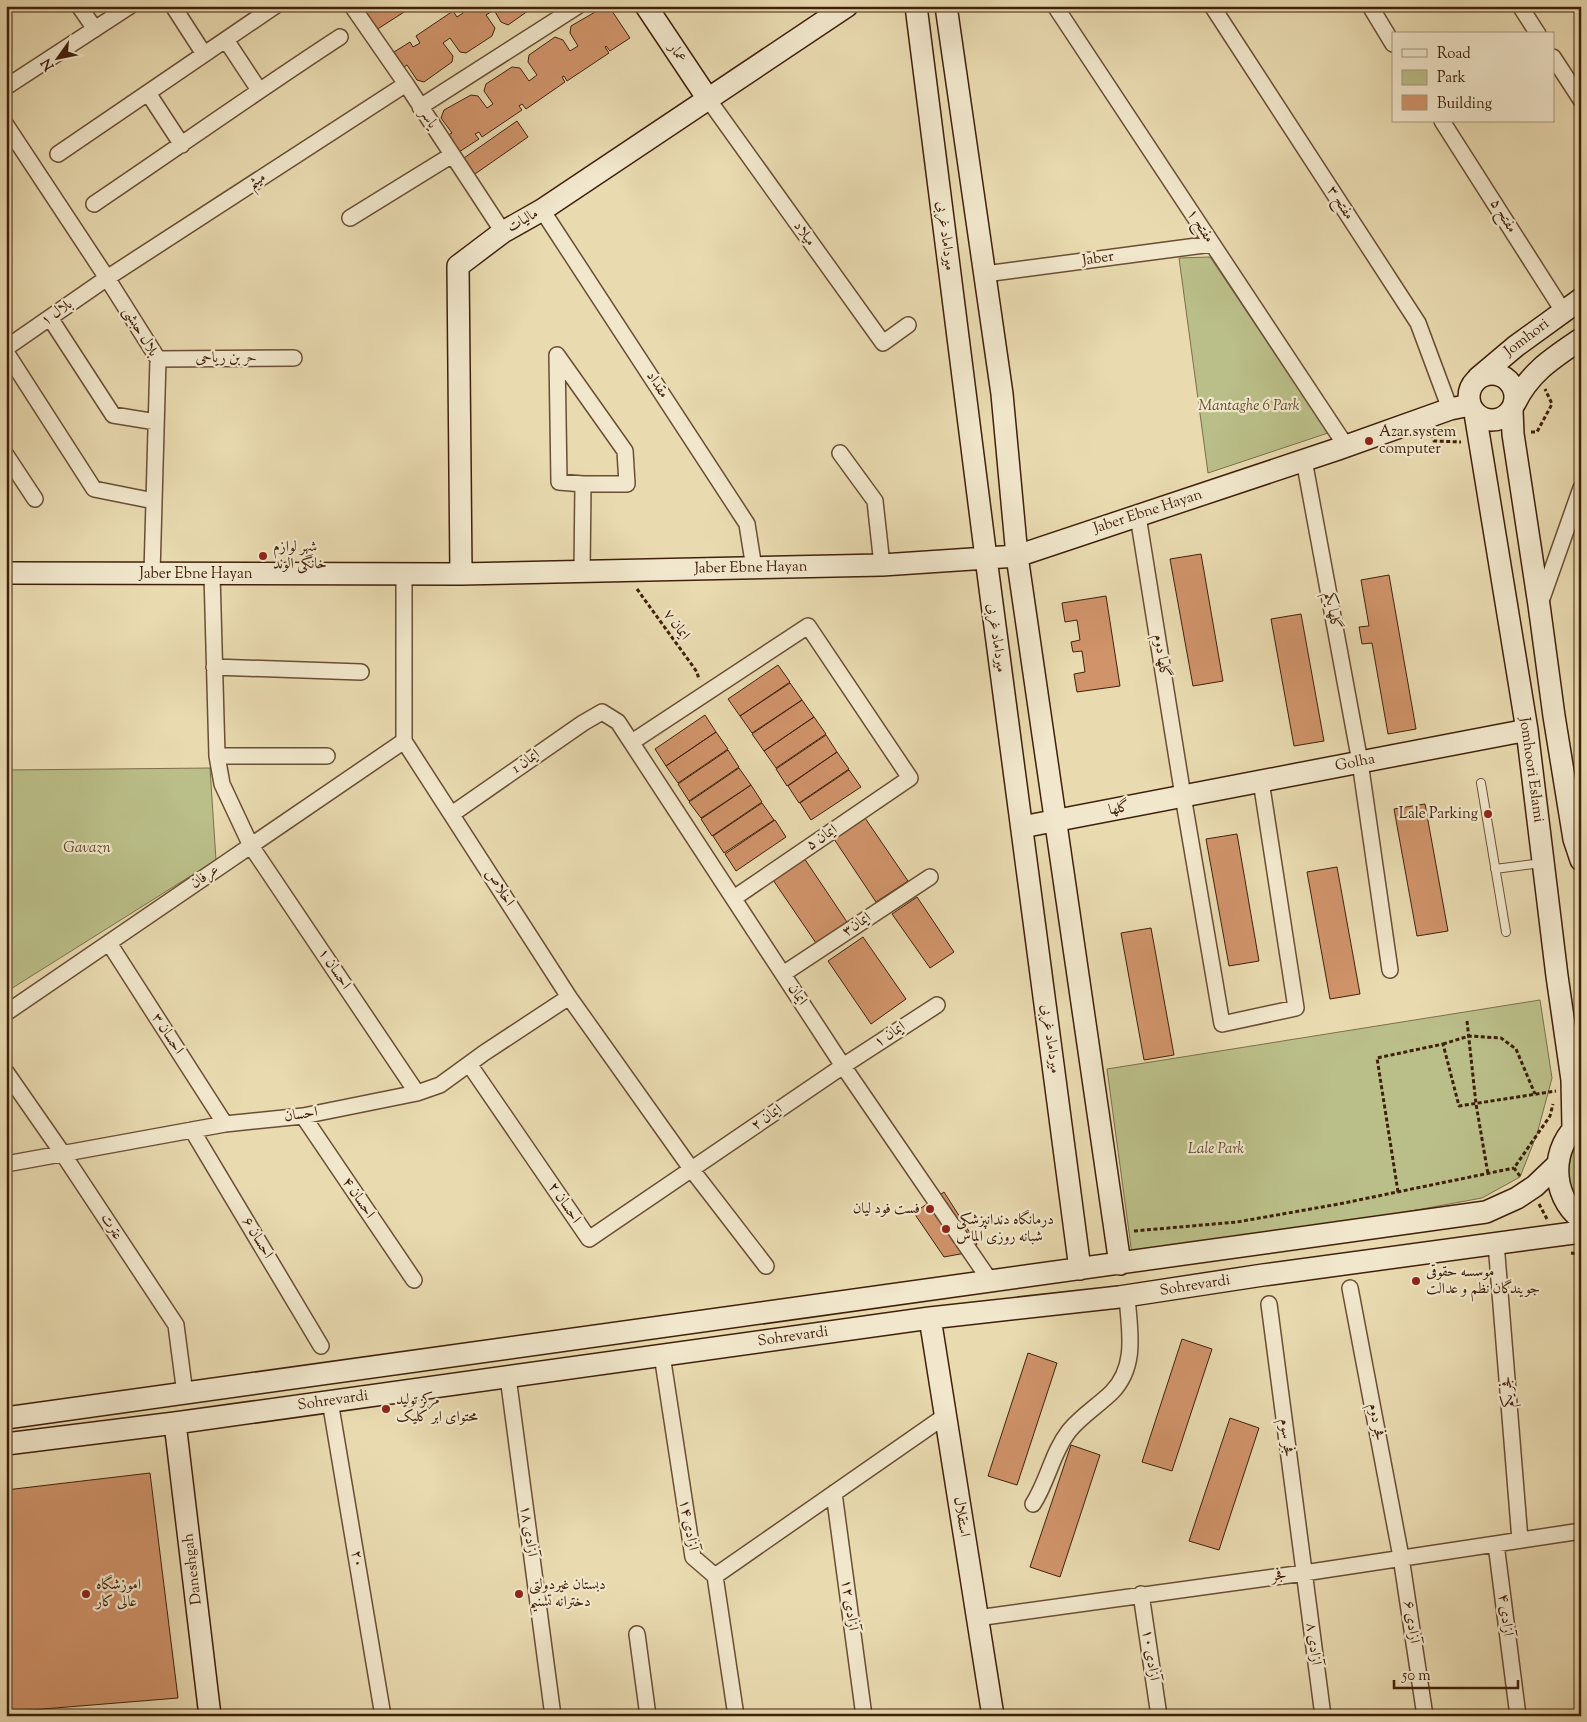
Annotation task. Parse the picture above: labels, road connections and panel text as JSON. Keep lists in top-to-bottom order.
{
  "streets": {
    "street": [
      "عمار",
      "یاسر",
      "میثم",
      "مفتح ۳",
      "مفتح ۵",
      "مالیات",
      "مفتح ۱",
      "میلاد",
      "میرداماد غربی",
      "Jaber",
      "بلال ۱",
      "بلال حبشی",
      "Jomhori",
      "حر بن ریاحی",
      "مقداد",
      "Jaber Ebne Hayan",
      "گلها یکم",
      "گلها دوم",
      "ایمان 1",
      "Golha",
      "Jomhoori Eslami",
      "گلها",
      "ایمان ۵",
      "عرفان",
      "اخلاص",
      "ایمان۳",
      "احسان ۱",
      "ایمان",
      "احسان ۳",
      "ایمان ۱",
      "احسان",
      "ایمان ۲",
      "احسان ۴",
      "احسان ۲",
      "عترت",
      "احسان ۶",
      "Sohrevardi",
      "فجر یکم",
      "فجر دوم",
      "فجر سوم",
      "استقلال",
      "آزادی ۱۴",
      "آزادی ۱۸",
      "۲۰",
      "Daneshgah",
      "فجر",
      "آزادی ۱۲",
      "آزادی ۴",
      "آزادی ۶",
      "آزادی ۸",
      "آزادی ۱۰"
    ],
    "path": ["ایمان ۷"]
  },
  "crossings": [
    ["عمار", "مالیات"],
    ["عمار", "میلاد"],
    ["یاسر", "میثم"],
    ["یاسر", "مالیات"],
    ["میثم", "بلال ۱"],
    ["میثم", "بلال حبشی"],
    ["مفتح ۳", "Jomhori"],
    ["مفتح ۳", "Jaber Ebne Hayan"],
    ["مفتح ۳", "Jomhoori Eslami"],
    ["مفتح ۵", "Jomhori"],
    ["مالیات", "میلاد"],
    ["مالیات", "مقداد"],
    ["مالیات", "Jaber Ebne Hayan"],
    ["مفتح ۱", "Jaber"],
    ["مفتح ۱", "Jaber Ebne Hayan"],
    ["میرداماد غربی", "Jaber Ebne Hayan"],
    ["میرداماد غربی", "گلها"],
    ["میرداماد غربی", "Sohrevardi"],
    ["بلال ۱", "بلال حبشی"],
    ["بلال حبشی", "حر بن ریاحی"],
    ["بلال حبشی", "Jaber Ebne Hayan"],
    ["Jomhori", "Jaber Ebne Hayan"],
    ["Jomhori", "Jomhoori Eslami"],
    ["مقداد", "Jaber Ebne Hayan"],
    ["Jaber Ebne Hayan", "گلها یکم"],
    ["Jaber Ebne Hayan", "ایمان ۷"],
    ["Jaber Ebne Hayan", "گلها دوم"],
    ["Jaber Ebne Hayan", "Jomhoori Eslami"],
    ["Jaber Ebne Hayan", "احسان ۱"],
    ["گلها یکم", "Golha"],
    ["ایمان ۷", "ایمان ۵"],
    ["گلها دوم", "Golha"],
    ["گلها دوم", "گلها"],
    ["ایمان 1", "اخلاص"],
    ["ایمان 1", "ایمان"],
    ["Golha", "Jomhoori Eslami"],
    ["Golha", "گلها"],
    ["ایمان ۵", "ایمان"],
    ["عرفان", "اخلاص"],
    ["عرفان", "احسان ۱"],
    ["عرفان", "احسان ۳"],
    ["اخلاص", "احسان"],
    ["اخلاص", "ایمان ۲"],
    ["اخلاص", "احسان ۲"],
    ["ایمان۳", "ایمان"],
    ["احسان ۱", "احسان"],
    ["ایمان", "ایمان ۱"],
    ["ایمان", "ایمان ۲"],
    ["ایمان", "Sohrevardi"],
    ["احسان ۳", "احسان"],
    ["ایمان ۱", "ایمان ۲"],
    ["احسان", "احسان ۴"],
    ["احسان", "احسان ۲"],
    ["احسان", "عترت"],
    ["احسان", "احسان ۶"],
    ["ایمان ۲", "احسان ۲"],
    ["عترت", "Sohrevardi"],
    ["Sohrevardi", "فجر یکم"],
    ["Sohrevardi", "استقلال"],
    ["Sohrevardi", "آزادی ۱۴"],
    ["Sohrevardi", "آزادی ۱۸"],
    ["Sohrevardi", "۲۰"],
    ["Sohrevardi", "Daneshgah"],
    ["فجر یکم", "فجر"],
    ["فجر دوم", "فجر"],
    ["فجر دوم", "آزادی ۶"],
    ["فجر سوم", "فجر"],
    ["فجر سوم", "آزادی ۸"],
    ["استقلال", "فجر"],
    ["فجر", "آزادی ۴"],
    ["فجر", "آزادی ۶"],
    ["فجر", "آزادی ۸"],
    ["فجر", "آزادی ۱۰"]
  ],
  "parks": ["Mantaghe 6 Park", "Gavazn", "Lale Park"],
  "places": [
    "Azar system computer",
    "شهر لوازم خانگی الوند",
    "Lale Parking",
    "فست فود لیان",
    "درمانگاه دندان‍‍پزشکی شبانه روزی الماس",
    "موسسه حقوقی جویندگان نظم و عدالت",
    "مرکز تولید محتوای ابر کلیک",
    "اموزشگاه عالی کار",
    "دبستان غیردولتی دخترانه تسنیم"
  ],
  "legend": ["Road", "Park", "Building"],
  "scale_bar": "50 m",
  "north": "bottom left"
}
